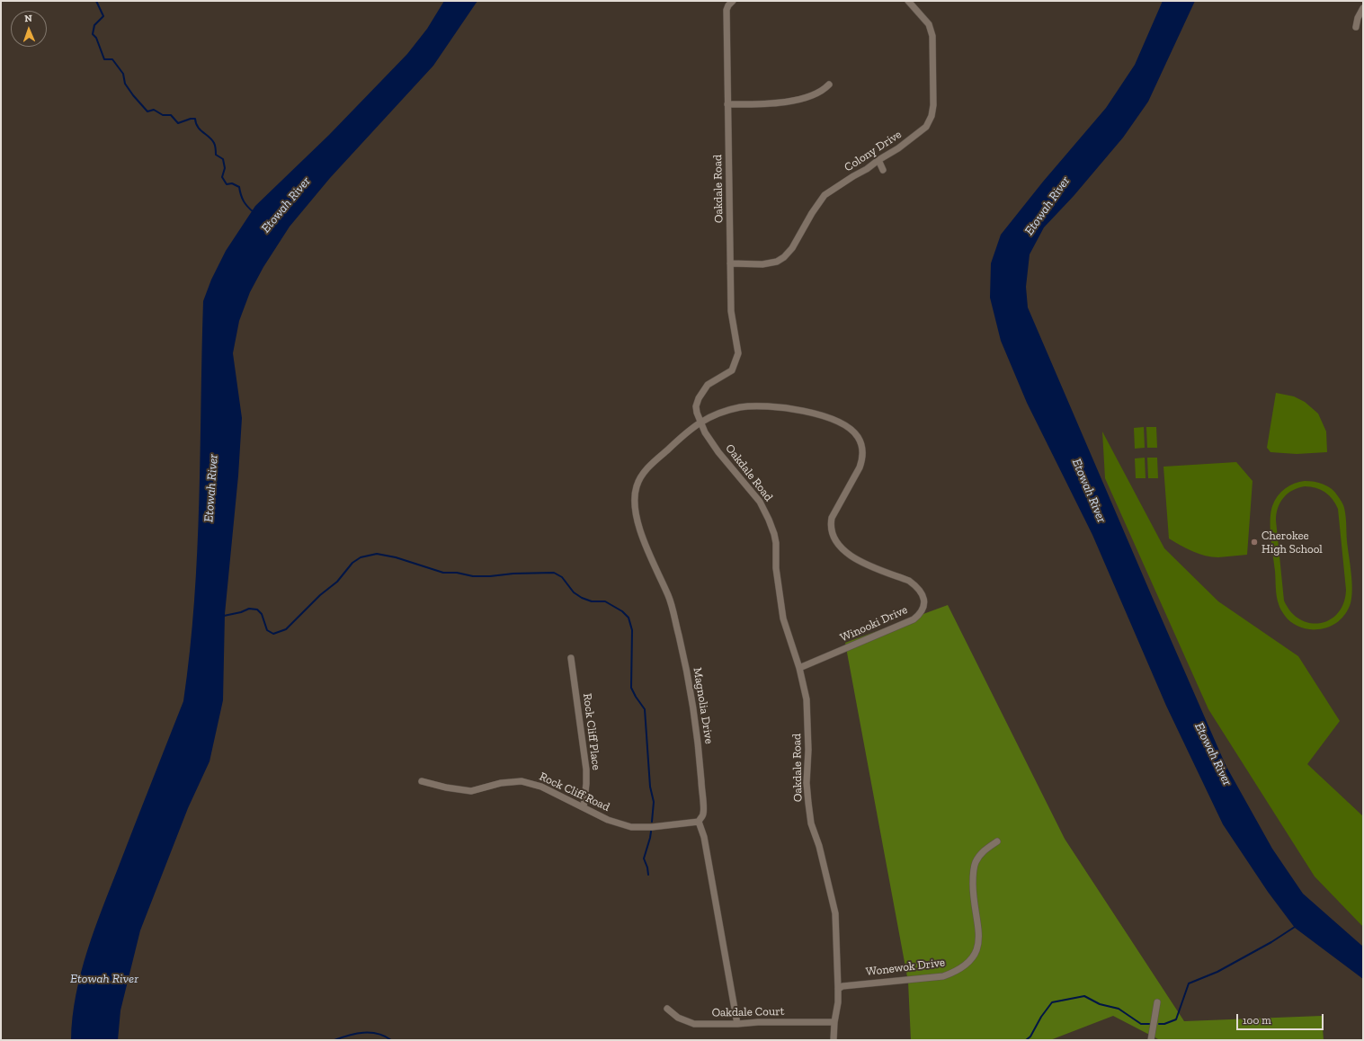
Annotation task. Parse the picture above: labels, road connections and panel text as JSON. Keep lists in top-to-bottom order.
{
  "streets": {
    "street": [
      "Colony Drive",
      "Oakdale Road",
      "Winooki Drive",
      "Magnolia Drive",
      "Rock Cliff Place",
      "Rock Cliff Road",
      "Wonewok Drive",
      "Oakdale Court"
    ]
  },
  "crossings": [
    ["Colony Drive", "Oakdale Road"],
    ["Oakdale Road", "Winooki Drive"],
    ["Oakdale Road", "Magnolia Drive"],
    ["Oakdale Road", "Wonewok Drive"],
    ["Oakdale Road", "Oakdale Court"],
    ["Winooki Drive", "Magnolia Drive"],
    ["Magnolia Drive", "Rock Cliff Road"],
    ["Rock Cliff Place", "Rock Cliff Road"]
  ],
  "water": ["Etowah River"],
  "places": ["Cherokee High School"],
  "scale_bar": "100 m",
  "north": "top"
}
